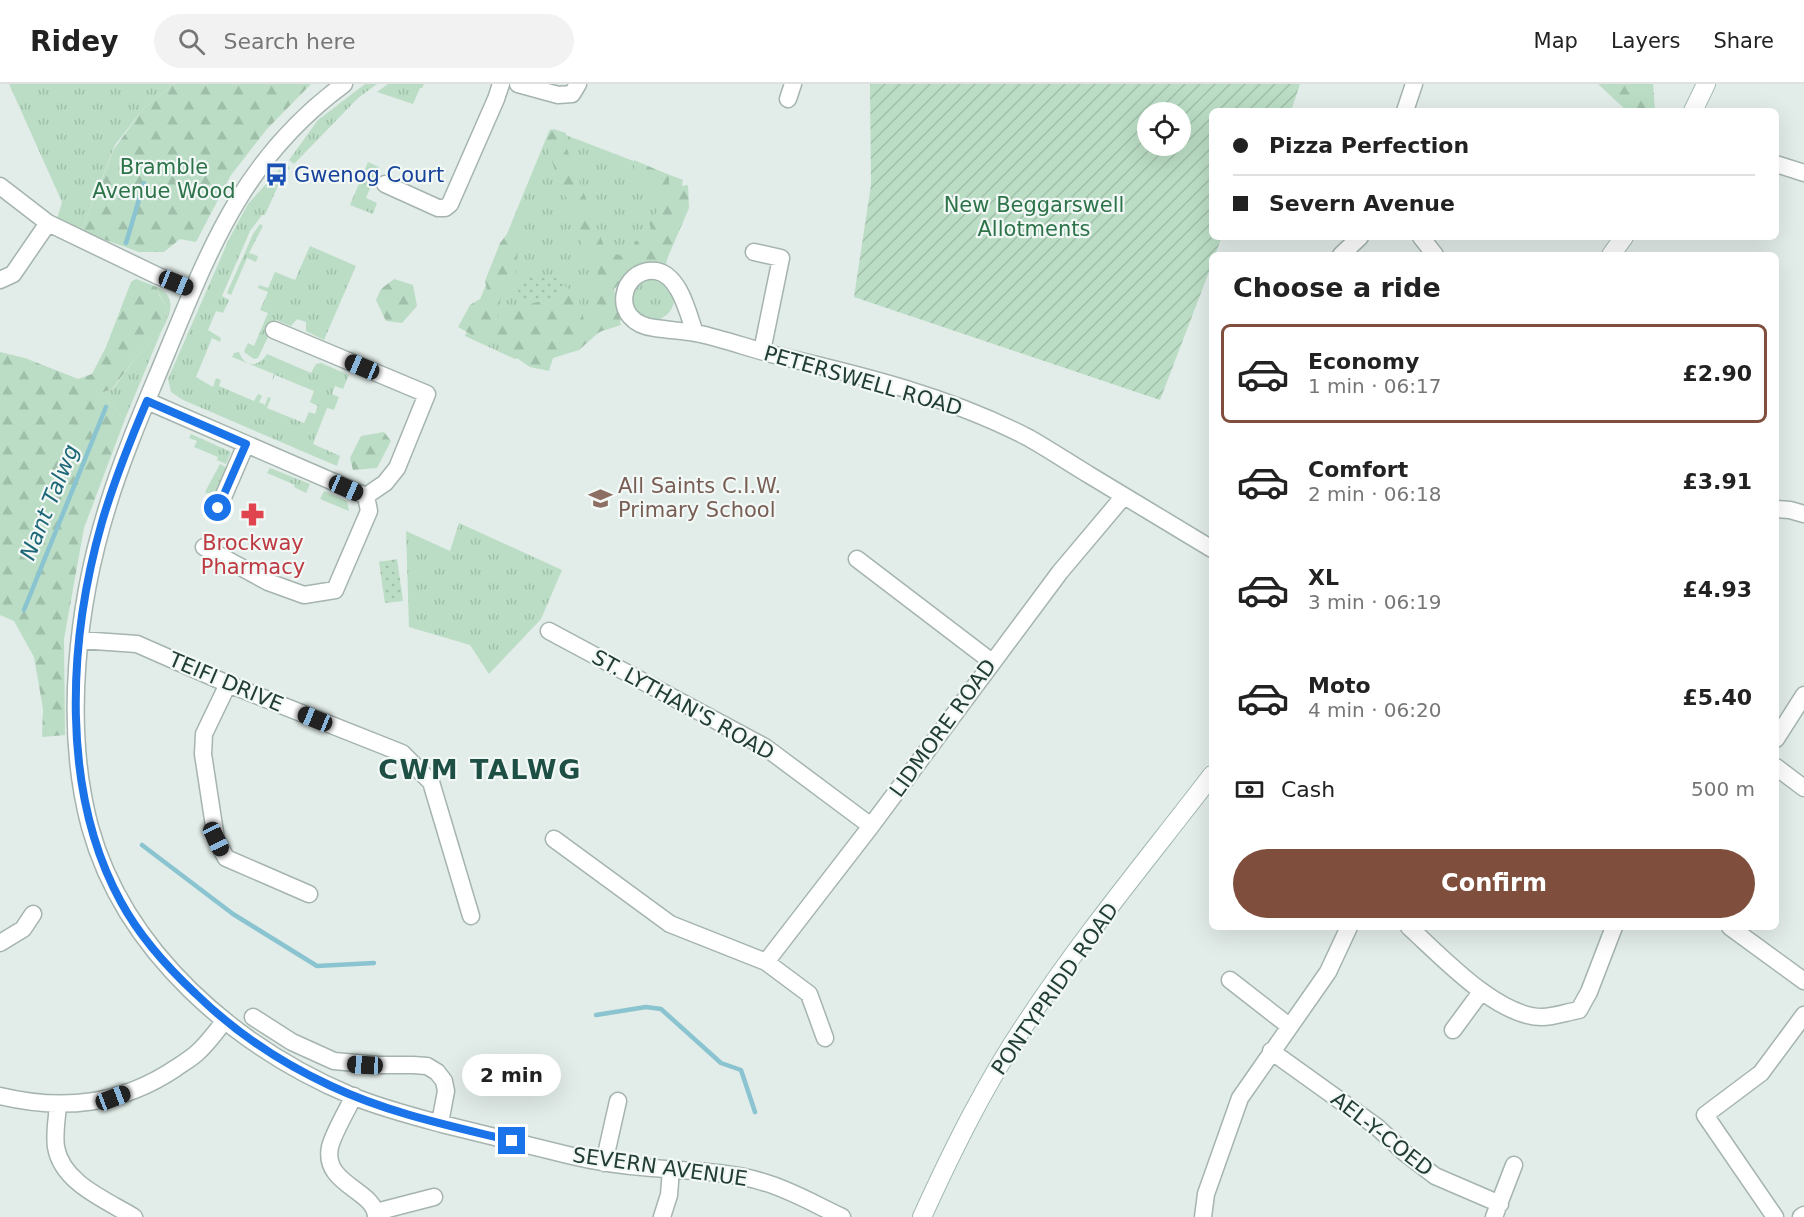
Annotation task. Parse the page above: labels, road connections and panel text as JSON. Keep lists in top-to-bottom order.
{
  "streets": {
    "main road": ["PONTYPRIDD ROAD"],
    "street": [
      "PETERSWELL ROAD",
      "TEIFI DRIVE",
      "ST. LYTHAN'S ROAD",
      "LIDMORE ROAD",
      "AEL-Y-COED",
      "SEVERN AVENUE"
    ]
  },
  "crossings": [
    ["PETERSWELL ROAD", "LIDMORE ROAD"],
    ["TEIFI DRIVE", "SEVERN AVENUE"],
    ["ST. LYTHAN'S ROAD", "LIDMORE ROAD"]
  ],
  "districts": ["CWM TALWG"],
  "water": ["Nant Talwg"],
  "parks": ["Bramble Avenue Wood", "New Beggarswell Allotments"],
  "places": {
    "bus stop": ["Gwenog Court"],
    "school or university": ["All Saints C.I.W. Primary School"],
    "pharmacy": ["Brockway Pharmacy"]
  },
  "page": {
    "header": "Ridey",
    "search": "Search here",
    "nav": ["Map", "Layers", "Share"],
    "banner": ["Pizza Perfection", "Severn Avenue"],
    "heading": "Choose a ride",
    "list": [
      {
        "name": "Economy",
        "note": "1 min · 06:17",
        "value": "£2.90"
      },
      {
        "name": "Comfort",
        "note": "2 min · 06:18",
        "value": "£3.91"
      },
      {
        "name": "XL",
        "note": "3 min · 06:19",
        "value": "£4.93"
      },
      {
        "name": "Moto",
        "note": "4 min · 06:20",
        "value": "£5.40"
      }
    ],
    "pay": ["Cash", "500 m"],
    "buttons": "Confirm",
    "bubble": "2 min"
  }
}
